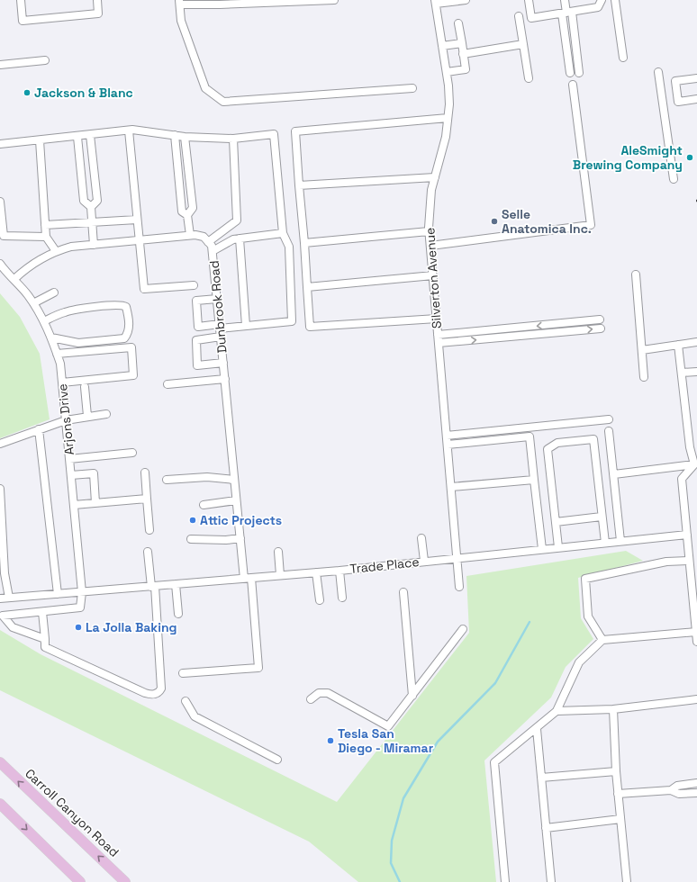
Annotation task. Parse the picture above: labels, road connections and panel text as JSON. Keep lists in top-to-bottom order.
{
  "streets": {
    "main road": ["Carroll Canyon Road"],
    "street": [
      "Silverton Avenue",
      "Dunbrook Road",
      "Arjons Drive",
      "Trade Place"
    ]
  },
  "crossings": [
    ["Silverton Avenue", "Trade Place"],
    ["Dunbrook Road", "Trade Place"],
    ["Arjons Drive", "Trade Place"]
  ],
  "places": [
    "Jackson & Blanc",
    "AleSmight Brewing Company",
    "Selle Anatomica Inc.",
    "Attic Projects",
    "La Jolla Baking",
    "Tesla San Diego - Miramar"
  ]
}
